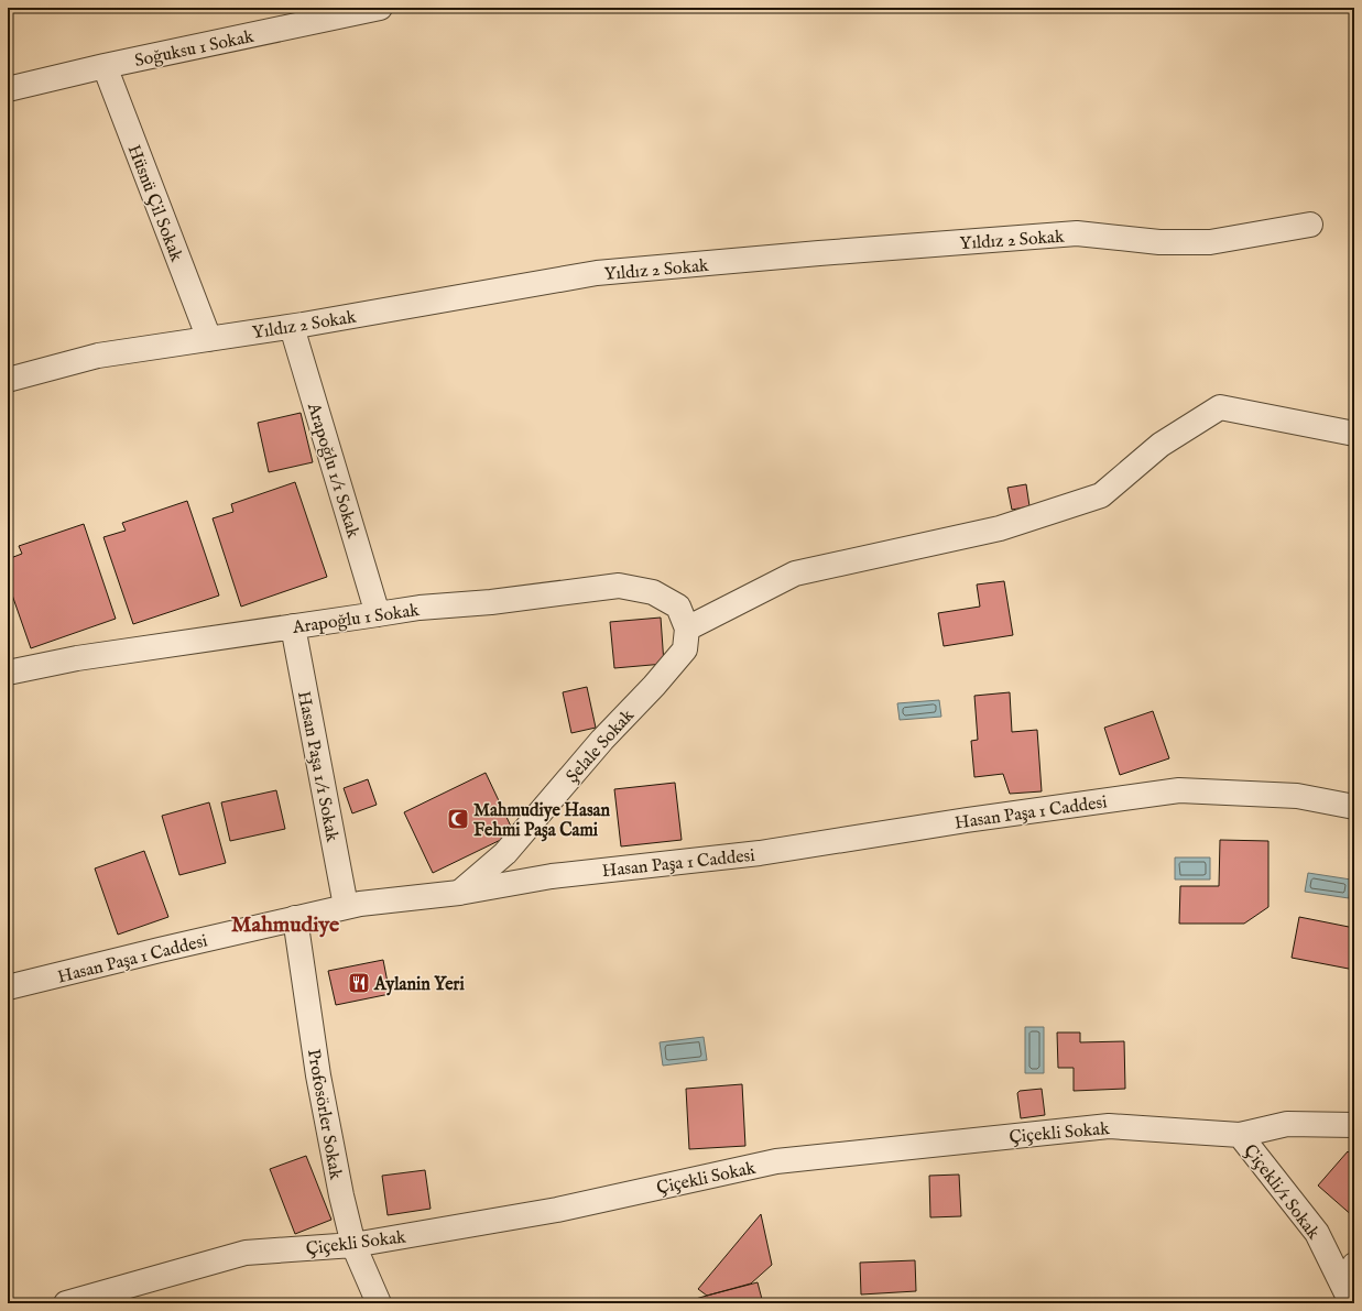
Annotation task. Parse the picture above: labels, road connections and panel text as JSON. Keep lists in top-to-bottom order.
{
  "streets": {
    "street": [
      "Soğuksu 1 Sokak",
      "Hüsnü Çil Sokak",
      "Yıldız 2 Sokak",
      "Arapoğlu 1/1 Sokak",
      "Arapoğlu 1 Sokak",
      "Şelale Sokak",
      "Hasan Paşa 1/1 Sokak",
      "Hasan Paşa 1 Caddesi",
      "Profosörler Sokak",
      "Çiçekli Sokak",
      "Çiçekli/1 Sokak"
    ]
  },
  "crossings": [
    ["Soğuksu 1 Sokak", "Hüsnü Çil Sokak"],
    ["Hüsnü Çil Sokak", "Yıldız 2 Sokak"],
    ["Yıldız 2 Sokak", "Arapoğlu 1/1 Sokak"],
    ["Arapoğlu 1/1 Sokak", "Arapoğlu 1 Sokak"],
    ["Arapoğlu 1 Sokak", "Şelale Sokak"],
    ["Arapoğlu 1 Sokak", "Hasan Paşa 1/1 Sokak"],
    ["Şelale Sokak", "Hasan Paşa 1 Caddesi"],
    ["Hasan Paşa 1/1 Sokak", "Hasan Paşa 1 Caddesi"],
    ["Hasan Paşa 1 Caddesi", "Profosörler Sokak"],
    ["Profosörler Sokak", "Çiçekli Sokak"],
    ["Çiçekli Sokak", "Çiçekli/1 Sokak"]
  ],
  "districts": ["Mahmudiye"],
  "places": {
    "mosque": ["Mahmudiye Hasan Fehmi Paşa Cami"],
    "restaurant": ["Aylanin Yeri"]
  }
}
